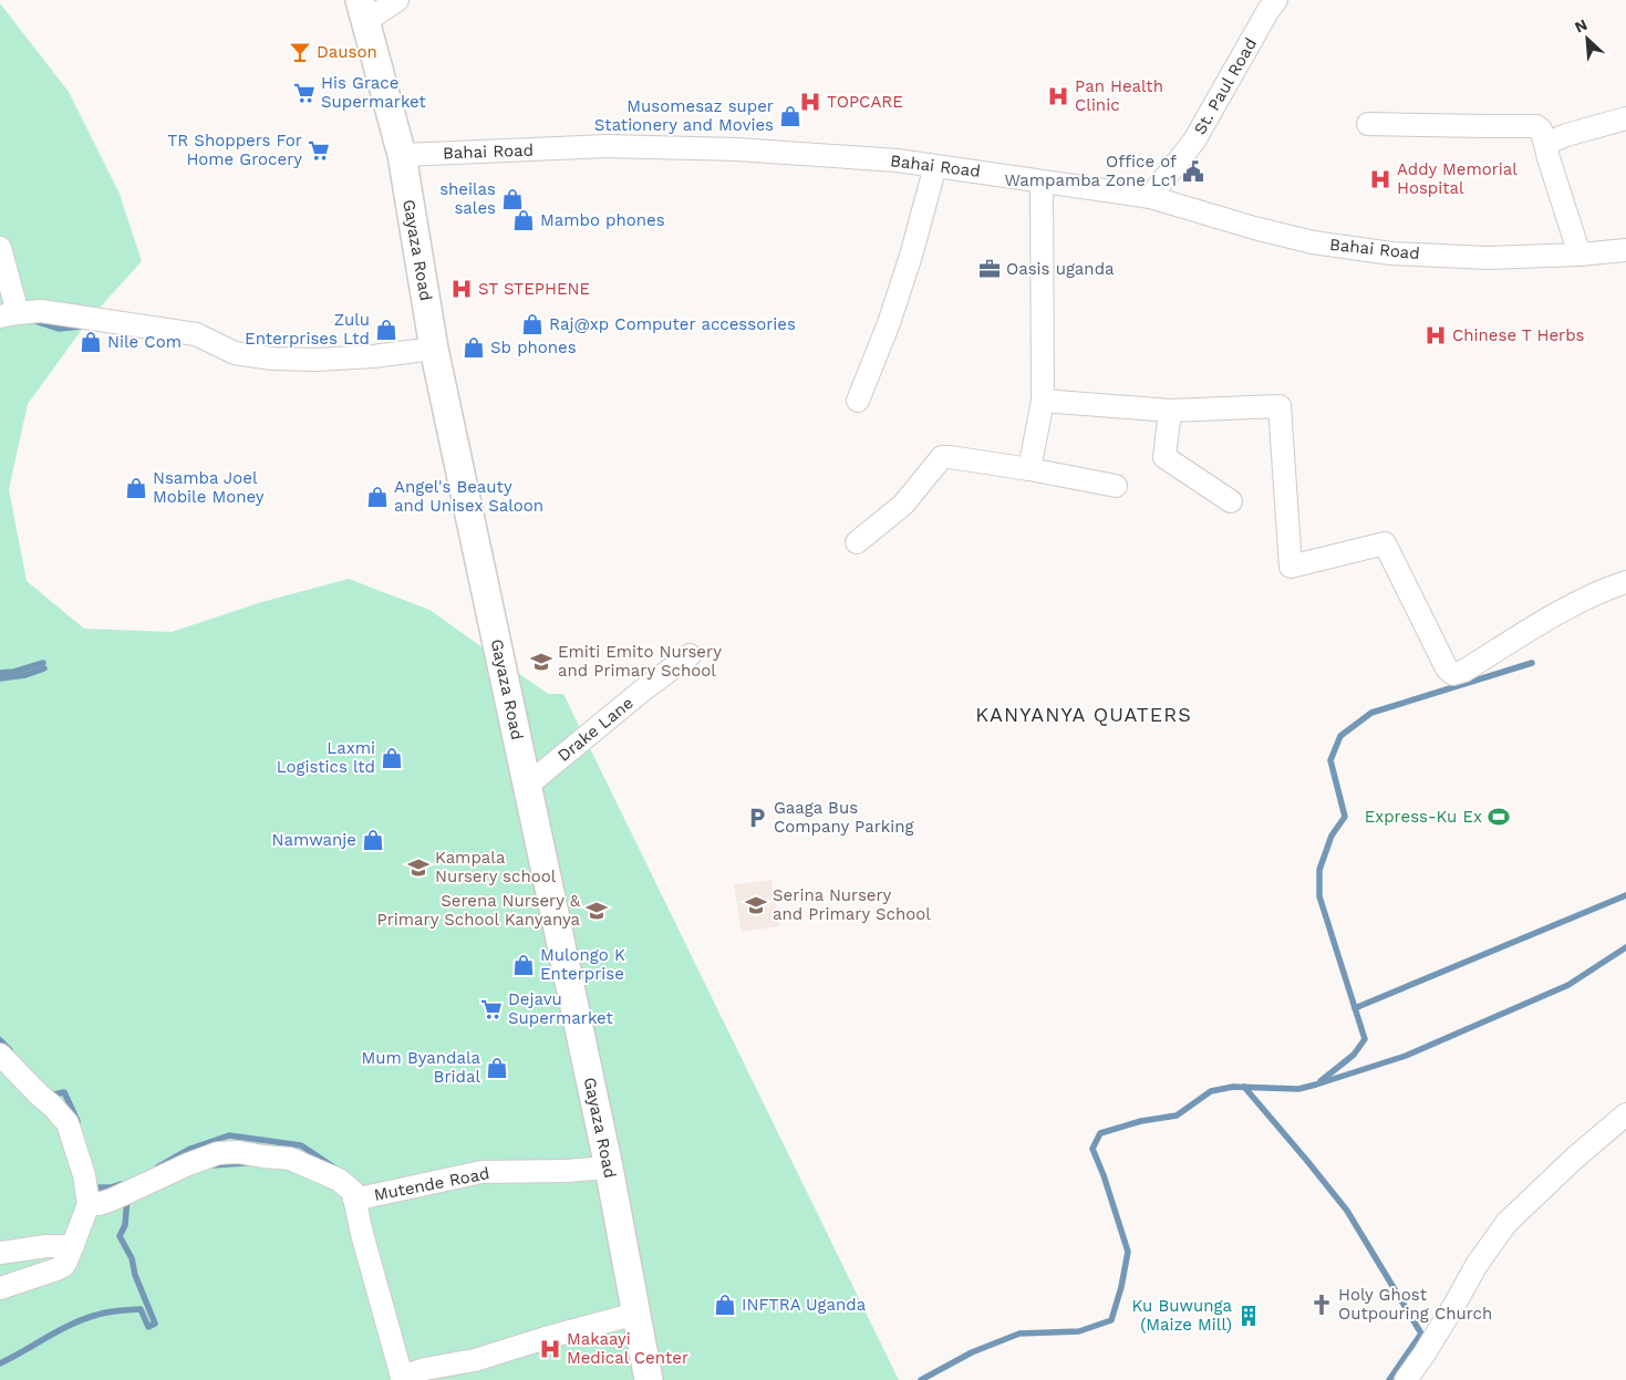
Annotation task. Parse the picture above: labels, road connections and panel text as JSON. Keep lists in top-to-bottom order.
{
  "streets": {
    "main road": ["Gayaza Road"],
    "street": [
      "St. Paul Road",
      "Bahai Road",
      "Drake Lane",
      "Mutende Road"
    ]
  },
  "crossings": [
    ["St. Paul Road", "Bahai Road"],
    ["Bahai Road", "Gayaza Road"],
    ["Gayaza Road", "Drake Lane"],
    ["Gayaza Road", "Mutende Road"]
  ],
  "districts": ["KANYANYA QUATERS"],
  "places": {
    "bar": ["Dauson"],
    "supermarket": ["His Grace Supermarket", "TR Shoppers For Home Grocery", "Dejavu Supermarket"],
    "hospital": [
      "Pan Health Clinic",
      "TOPCARE",
      "Addy Memorial Hospital",
      "ST STEPHENE",
      "Chinese T Herbs",
      "Makaayi Medical Center"
    ],
    "shop": [
      "Musomesaz super Stationery and Movies",
      "sheilas sales",
      "Mambo phones",
      "Raj@xp Computer accessories",
      "Zulu Enterprises Ltd",
      "Nile Com",
      "Sb phones",
      "Nsamba Joel Mobile Money",
      "Angel's Beauty and Unisex Saloon",
      "Laxmi Logistics ltd",
      "Namwanje",
      "Mulongo K Enterprise",
      "Mum Byandala Bridal",
      "INFTRA Uganda"
    ],
    "public building": ["Office of Wampamba Zone Lc1"],
    "office": ["Oasis uganda"],
    "school or university": [
      "Emiti Emito Nursery and Primary School",
      "Kampala Nursery school",
      "Serina Nursery and Primary School",
      "Serena Nursery & Primary School Kanyanya"
    ],
    "sports": ["Express-Ku Ex"],
    "parking": ["Gaaga Bus Company Parking"],
    "church": ["Holy Ghost Outpouring Church"],
    "building": ["Ku Buwunga (Maize Mill)"]
  },
  "north": "top left"
}
